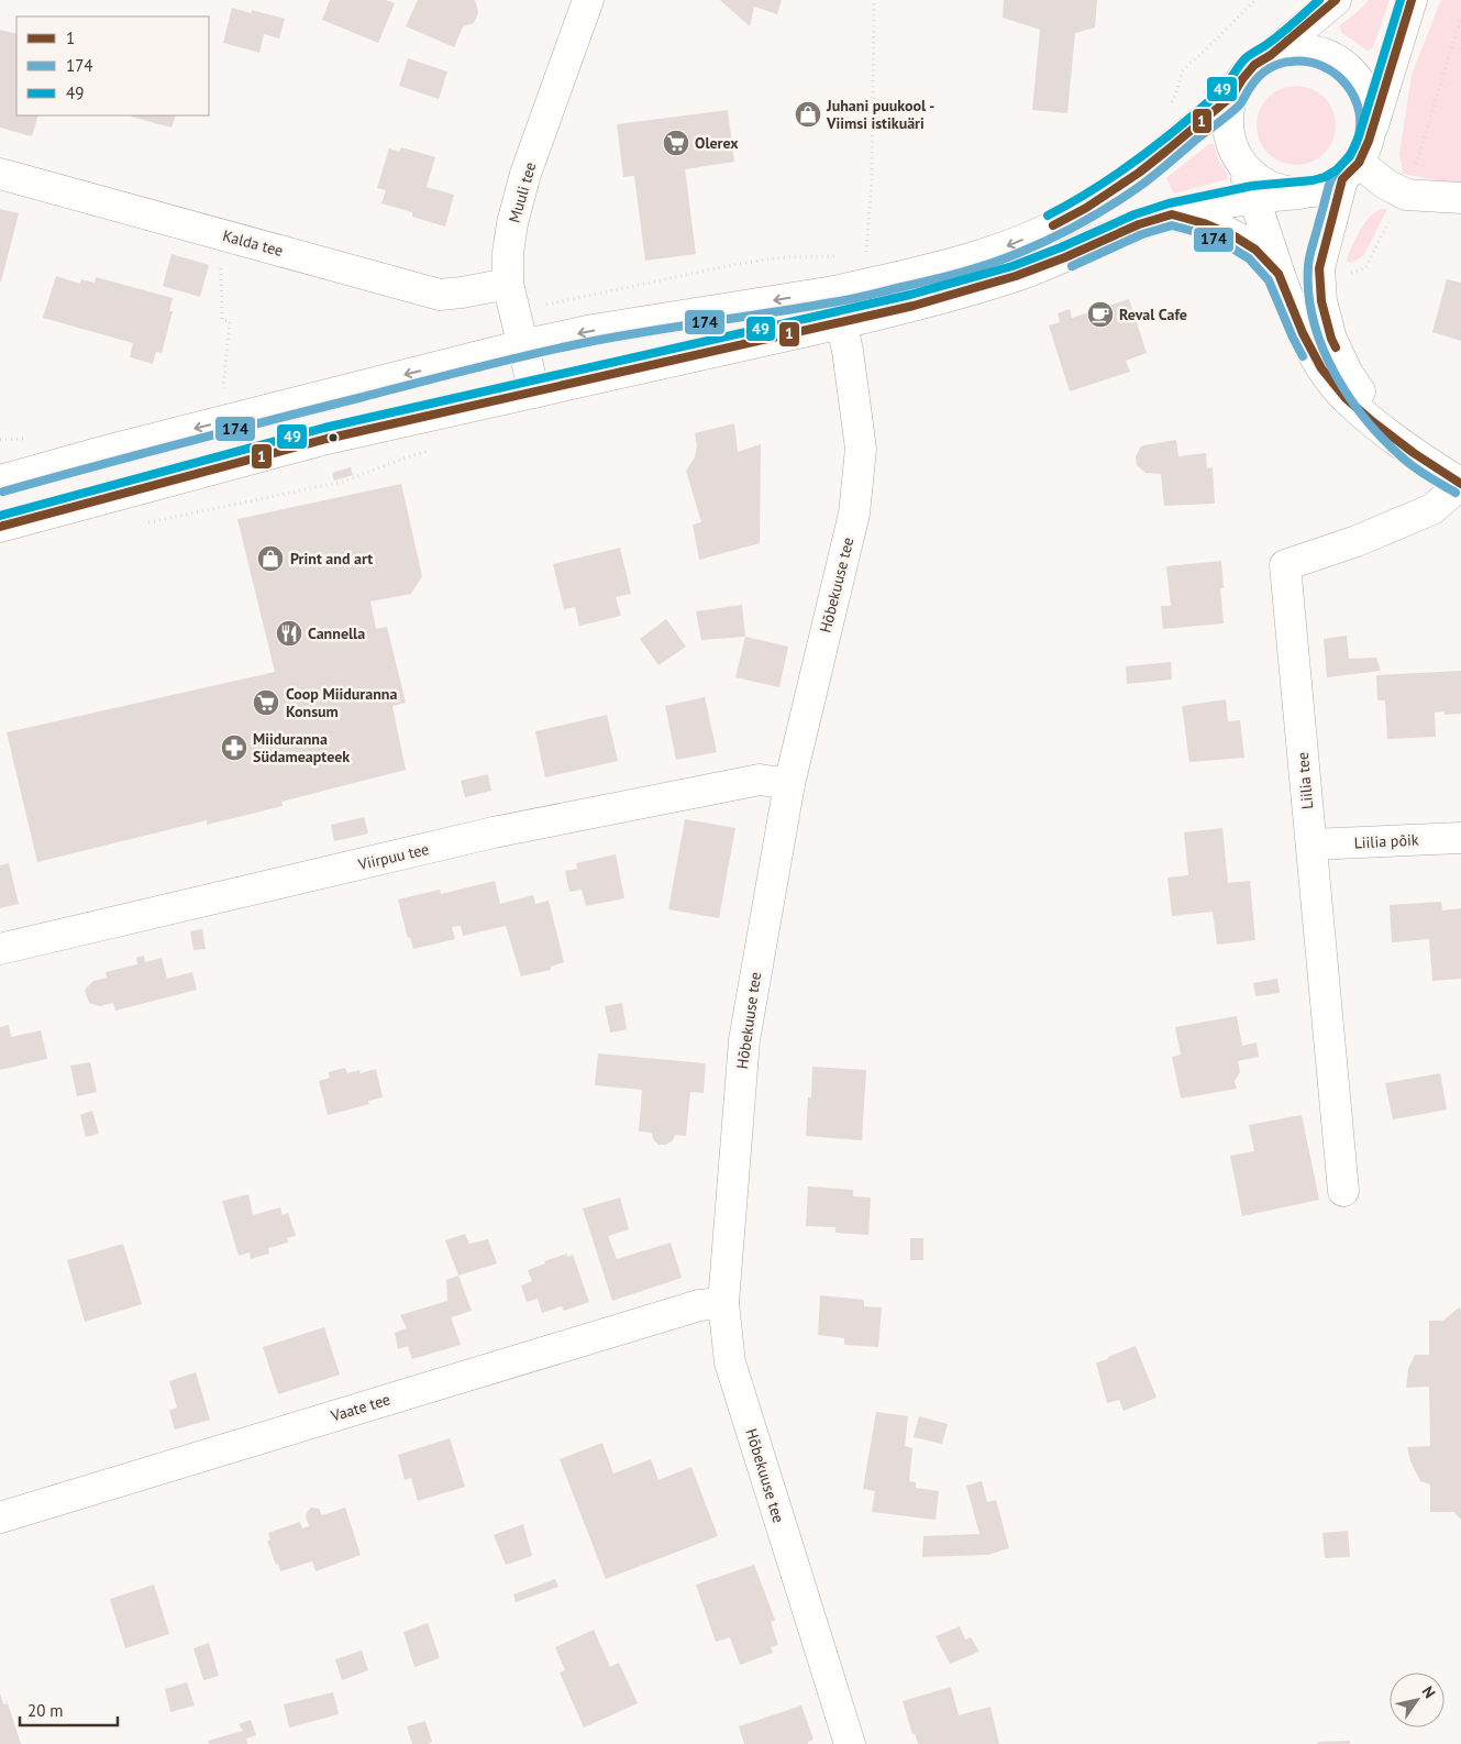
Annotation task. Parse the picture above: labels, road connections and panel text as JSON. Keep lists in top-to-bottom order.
{
  "streets": {
    "street": [
      "Muuli tee",
      "Kalda tee",
      "Hõbekuuse tee",
      "Liilia tee",
      "Liilia põik",
      "Viirpuu tee",
      "Vaate tee"
    ]
  },
  "crossings": [
    ["Muuli tee", "Kalda tee"],
    ["Hõbekuuse tee", "Viirpuu tee"],
    ["Hõbekuuse tee", "Vaate tee"],
    ["Liilia tee", "Liilia põik"]
  ],
  "places": {
    "shop": ["Juhani puukool - Viimsi istikuäri", "Print and art"],
    "supermarket": ["Olerex", "Coop Miiduranna Konsum"],
    "cafe": ["Reval Cafe"],
    "restaurant": ["Cannella"],
    "pharmacy": ["Miiduranna Südameapteek"]
  },
  "lines": ["transit line 1", "transit line 49", "transit line 174"],
  "legend": ["1", "174", "49"],
  "scale_bar": "20 m",
  "north": "top right"
}
